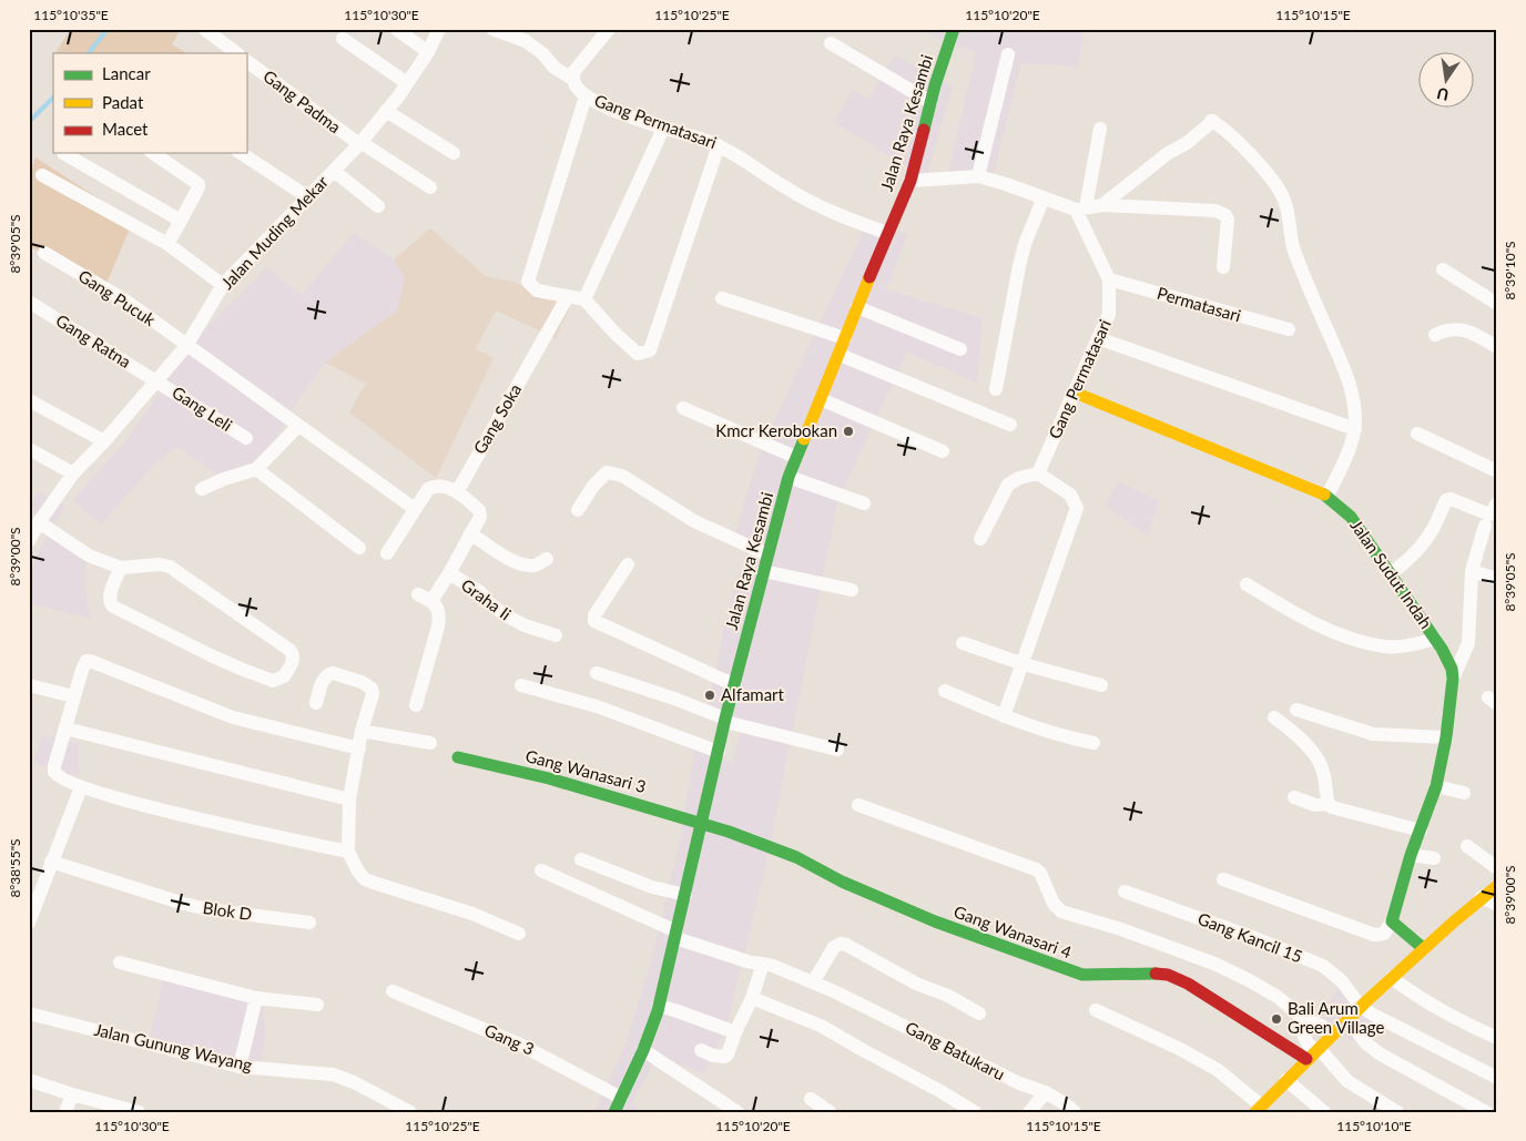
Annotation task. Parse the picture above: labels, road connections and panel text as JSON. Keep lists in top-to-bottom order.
{
  "streets": {
    "street": [
      "Gang Padma",
      "Gang Permatasari",
      "Jalan Raya Kesambi",
      "Jalan Muding Mekar",
      "Gang Pucuk",
      "Permatasari",
      "Gang Ratna",
      "Gang Leli",
      "Gang Soka",
      "Jalan Sudut Indah",
      "Graha Ii",
      "Gang Wanasari 3",
      "Blok D",
      "Gang Wanasari 4",
      "Gang Kancil 15",
      "Gang 3",
      "Jalan Gunung Wayang",
      "Gang Batukaru"
    ]
  },
  "crossings": [
    ["Gang Padma", "Jalan Muding Mekar"],
    ["Gang Permatasari", "Jalan Raya Kesambi"],
    ["Gang Permatasari", "Permatasari"],
    ["Gang Permatasari", "Jalan Sudut Indah"],
    ["Jalan Raya Kesambi", "Gang Wanasari 3"],
    ["Jalan Raya Kesambi", "Gang Wanasari 4"],
    ["Jalan Raya Kesambi", "Gang 3"],
    ["Jalan Raya Kesambi", "Gang Batukaru"],
    ["Jalan Muding Mekar", "Gang Pucuk"],
    ["Jalan Muding Mekar", "Gang Ratna"],
    ["Jalan Muding Mekar", "Gang Leli"],
    ["Gang Ratna", "Gang Leli"],
    ["Gang Soka", "Graha Ii"],
    ["Gang Wanasari 3", "Gang Wanasari 4"]
  ],
  "places": ["Kmcr Kerobokan", "Alfamart", "Bali Arum Green Village"],
  "legend": ["Lancar", "Padat", "Macet"],
  "north": "bottom",
  "coordinates": [
    "115°10'35\"E",
    "115°10'30\"E",
    "115°10'25\"E",
    "115°10'20\"E",
    "115°10'15\"E",
    "8°39'05\"S",
    "8°39'10\"S",
    "8°39'00\"S",
    "8°38'55\"S",
    "115°10'10\"E"
  ]
}
